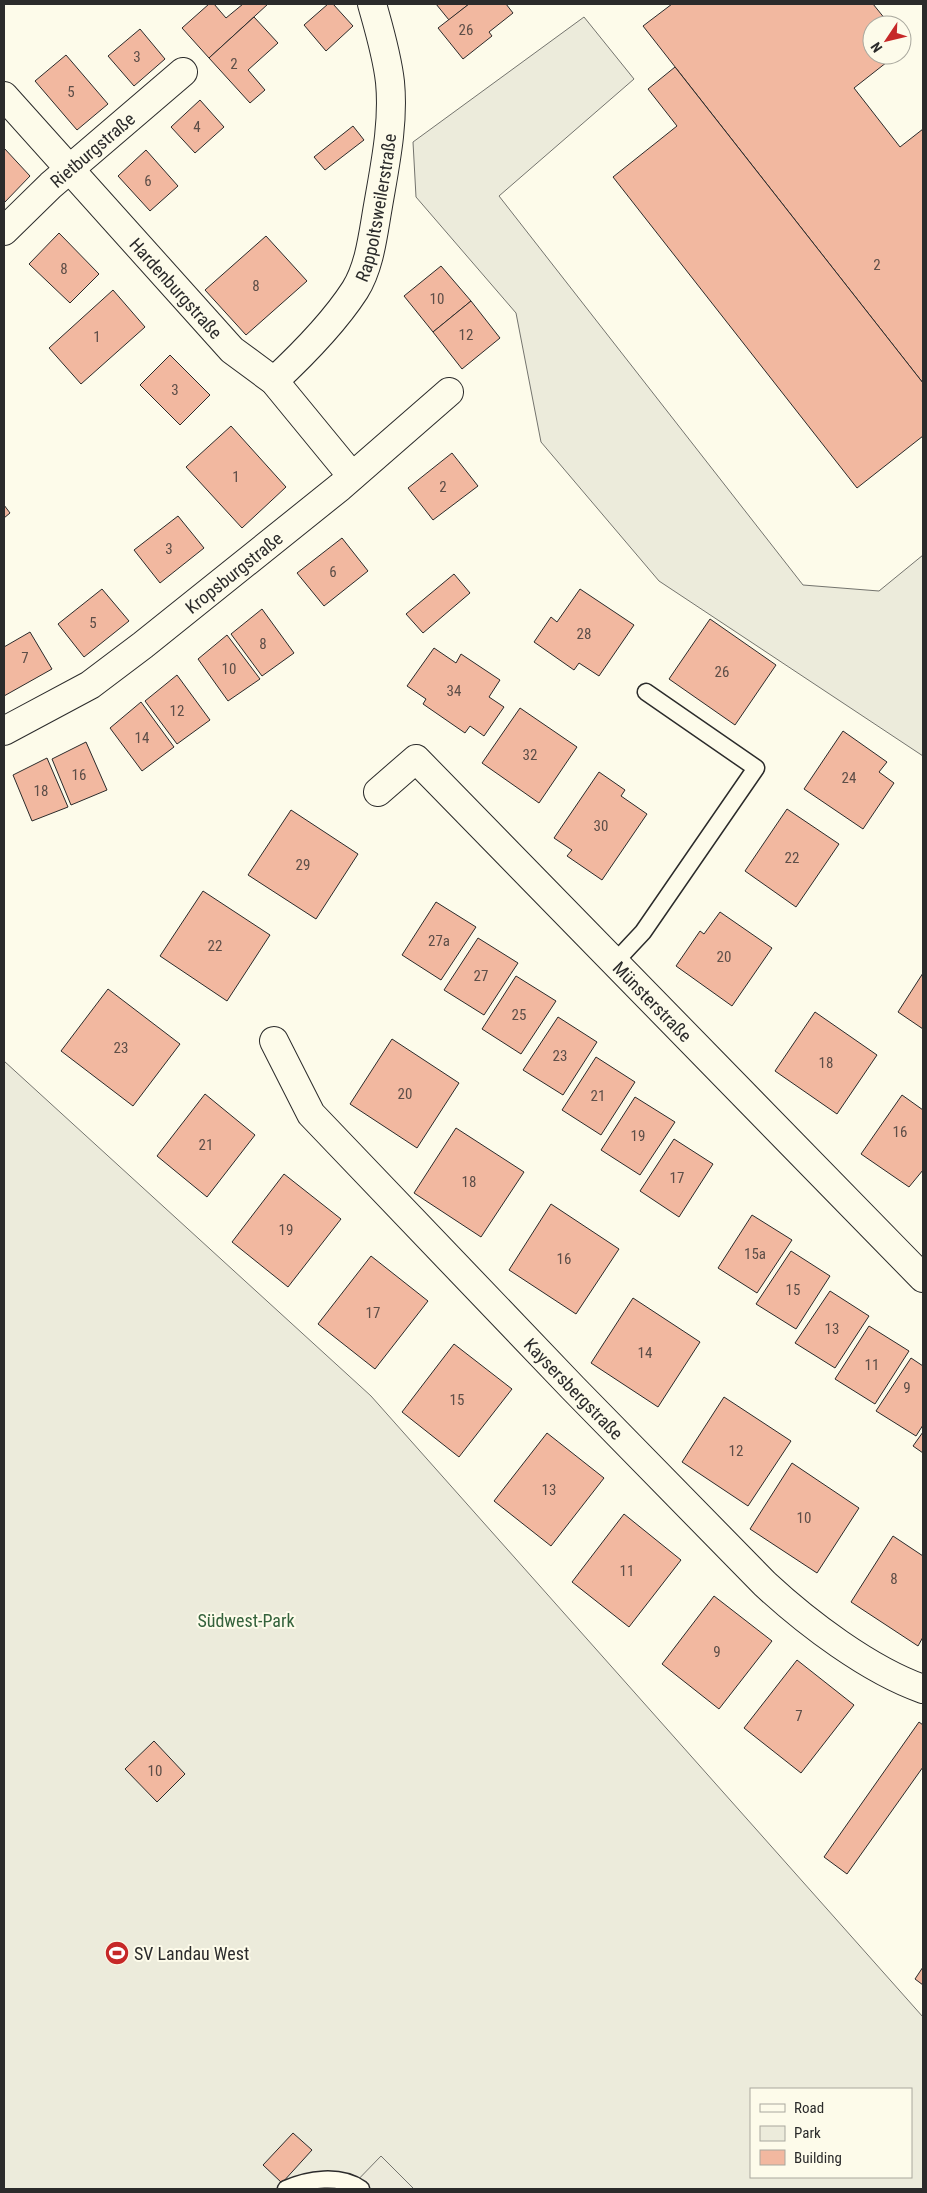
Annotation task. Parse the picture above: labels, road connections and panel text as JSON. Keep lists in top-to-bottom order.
{
  "streets": {
    "street": [
      "Rietburgstraße",
      "Rappoltsweilerstraße",
      "Hardenburgstraße",
      "Kropsburgstraße",
      "Münsterstraße",
      "Kaysersbergstraße"
    ]
  },
  "crossings": [
    ["Rietburgstraße", "Hardenburgstraße"],
    ["Rappoltsweilerstraße", "Hardenburgstraße"],
    ["Hardenburgstraße", "Kropsburgstraße"]
  ],
  "parks": ["Südwest-Park"],
  "places": {
    "sports": ["SV Landau West"]
  },
  "house_numbers": [
    "26",
    "3",
    "2",
    "5",
    "4",
    "6",
    "2",
    "8",
    "8",
    "10",
    "12",
    "1",
    "3",
    "1",
    "2",
    "3",
    "6",
    "5",
    "28",
    "8",
    "7",
    "10",
    "26",
    "34",
    "12",
    "14",
    "32",
    "16",
    "24",
    "18",
    "30",
    "22",
    "29",
    "27a",
    "22",
    "20",
    "27",
    "25",
    "23",
    "23",
    "18",
    "20",
    "21",
    "16",
    "19",
    "21",
    "17",
    "18",
    "19",
    "15a",
    "16",
    "15",
    "17",
    "13",
    "14",
    "11",
    "9",
    "15",
    "12",
    "13",
    "10",
    "11",
    "8",
    "9",
    "7",
    "10"
  ],
  "legend": ["Road", "Park", "Building"],
  "north": "bottom left"
}
